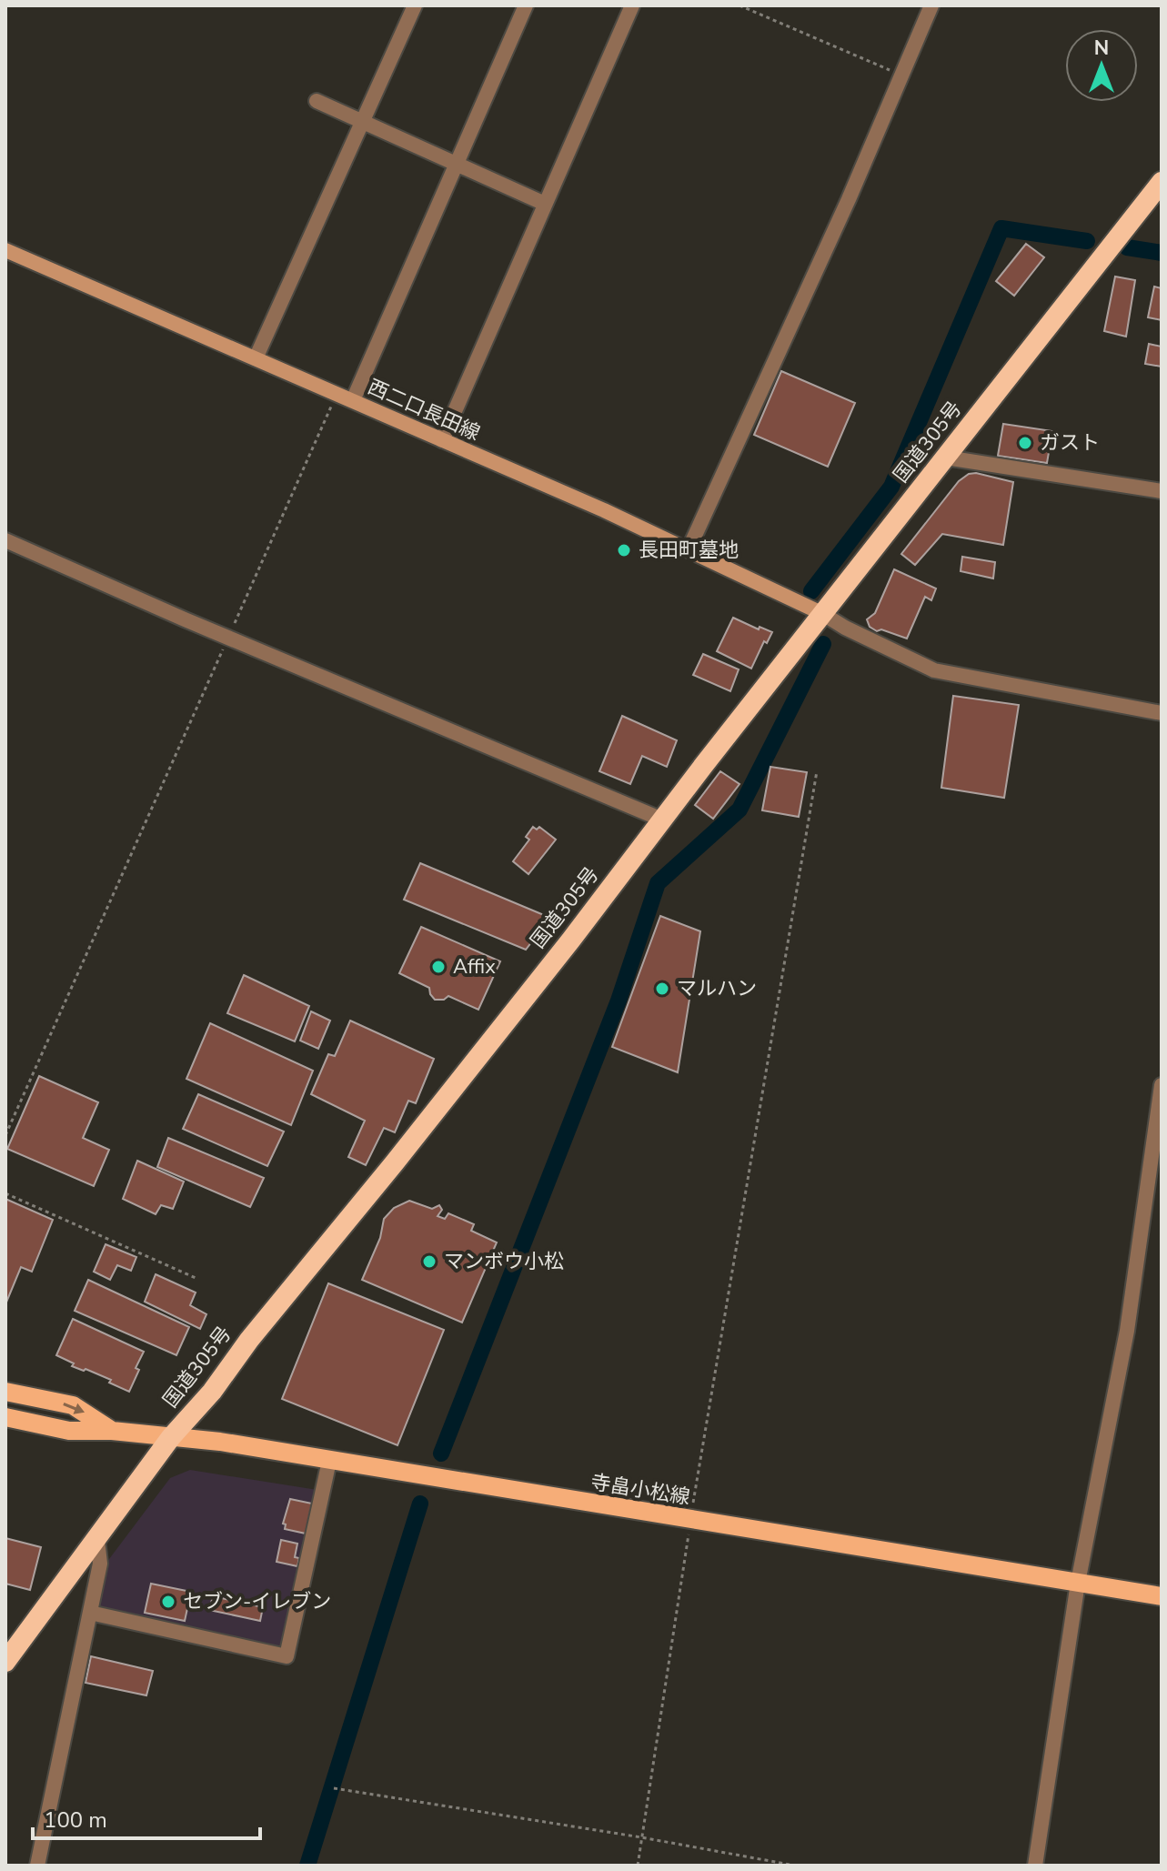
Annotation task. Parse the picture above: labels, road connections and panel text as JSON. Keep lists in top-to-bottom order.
{
  "streets": {
    "highway": ["国道305号"],
    "main road": ["西二口長田線", "寺畠小松線"]
  },
  "crossings": [
    ["西二口長田線", "国道305号"],
    ["国道305号", "寺畠小松線"]
  ],
  "places": [
    "ガスト",
    "長田町墓地",
    "Affix",
    "マルハン",
    "マンボウ小松",
    "セブン-イレブン"
  ],
  "scale_bar": "100 m",
  "north": "top"
}
